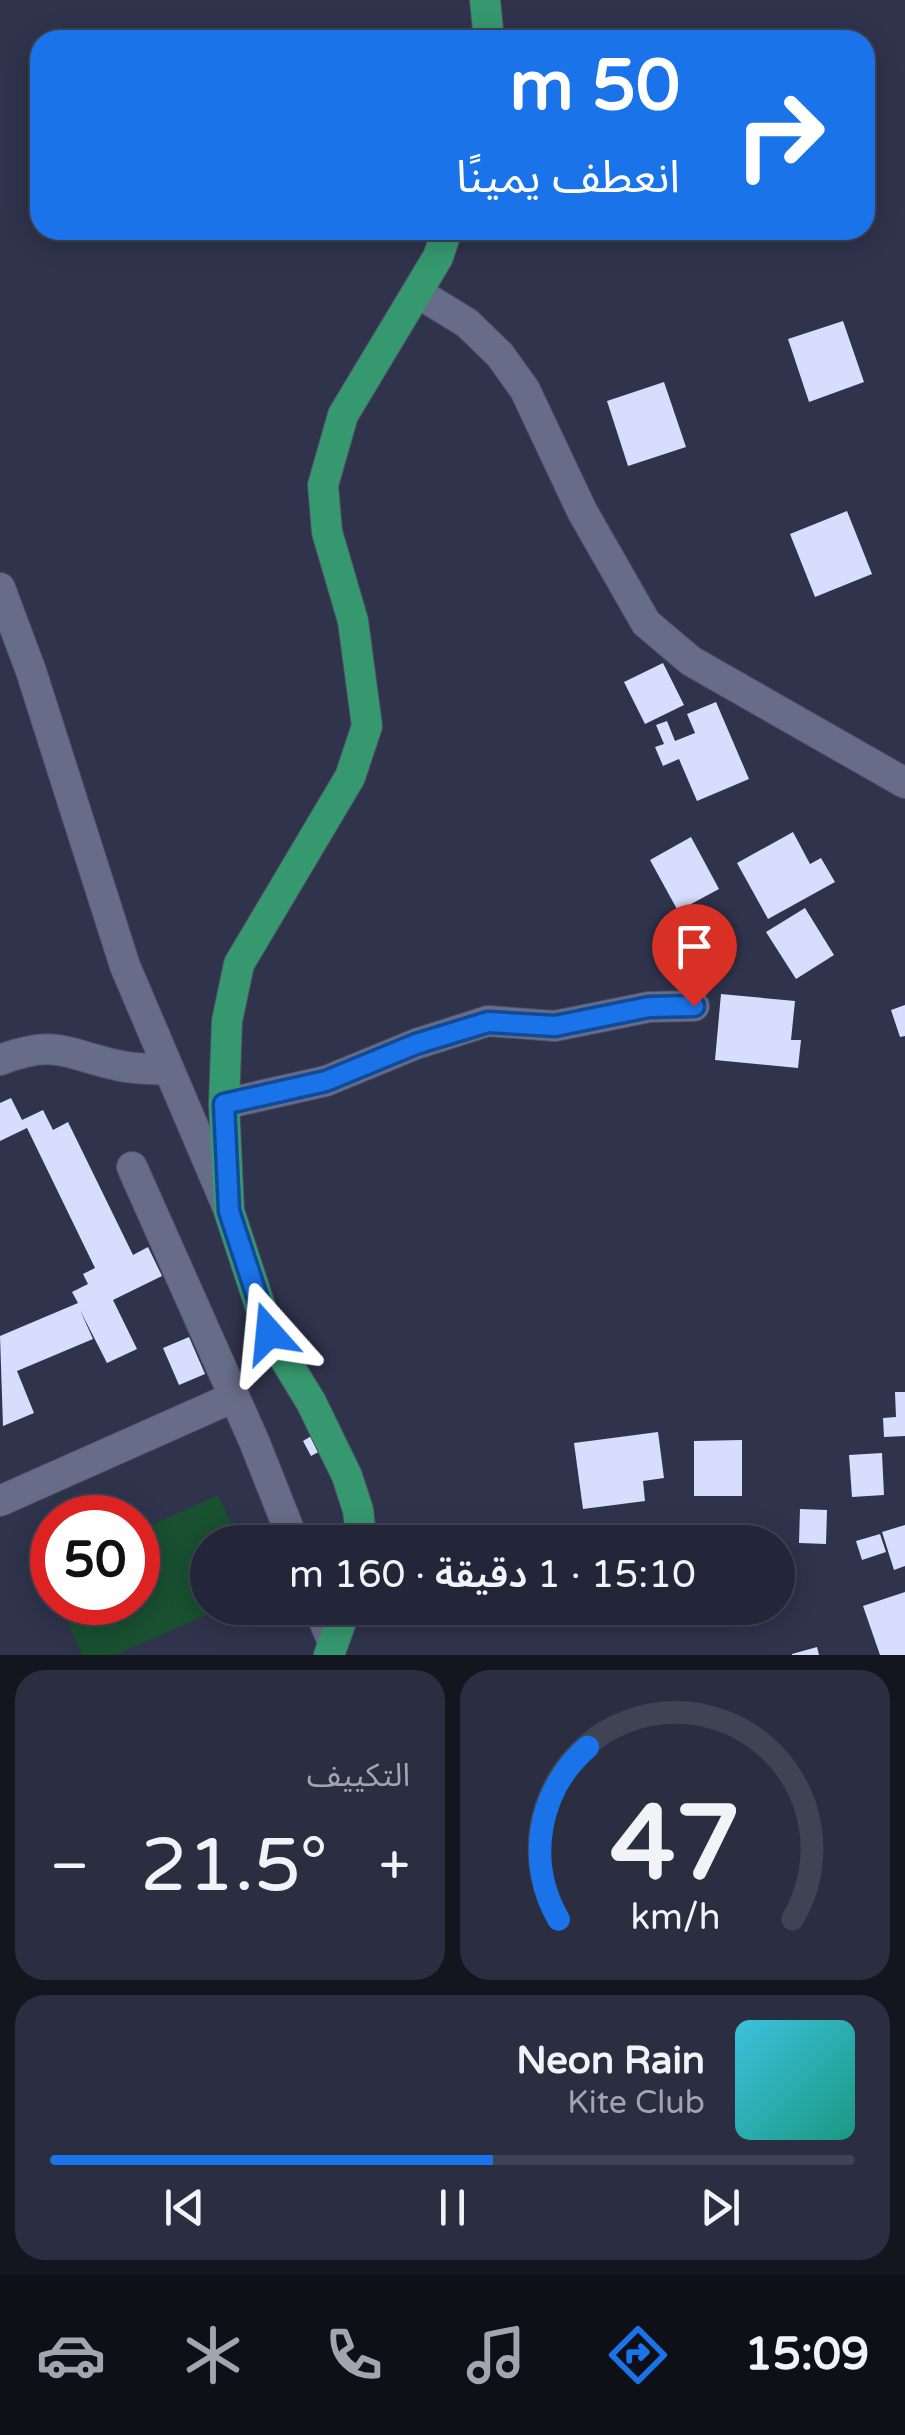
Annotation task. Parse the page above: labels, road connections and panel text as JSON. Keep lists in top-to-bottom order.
{
  "page": {
    "turn": ["50 m", "انعطف يمينًا"],
    "limit": "50",
    "trip": "15:10 · 1 دقيقة · 160 m",
    "tile": "التكييف",
    "heat": ["−", "21.5°", "+"],
    "song": ["Neon Rain", "Kite Club"],
    "tabs": "15:09",
    "gauge": ["47", "km/h"]
  }
}
